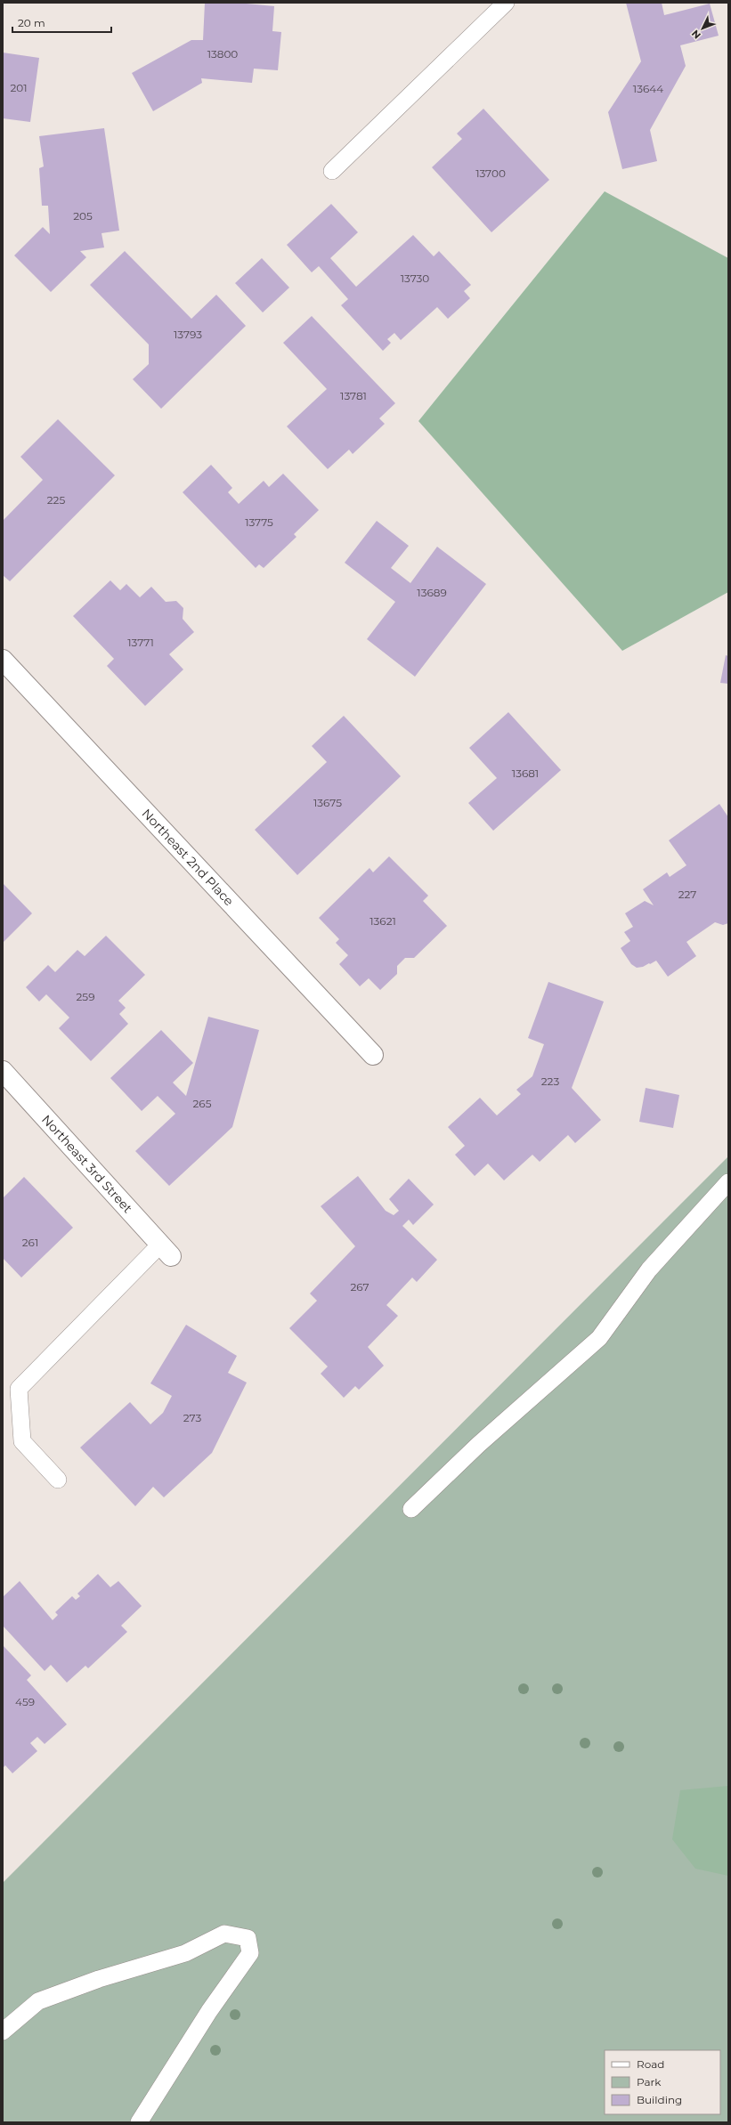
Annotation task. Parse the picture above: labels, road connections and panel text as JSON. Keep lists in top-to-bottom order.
{
  "streets": {
    "street": ["Northeast 2nd Place", "Northeast 3rd Street"]
  },
  "house_numbers": [
    "13800",
    "201",
    "13644",
    "13700",
    "205",
    "13730",
    "13793",
    "13781",
    "225",
    "13775",
    "13689",
    "13771",
    "13681",
    "13675",
    "227",
    "13621",
    "259",
    "223",
    "265",
    "261",
    "267",
    "273",
    "459"
  ],
  "legend": ["Road", "Park", "Building"],
  "scale_bar": "20 m",
  "north": "bottom left"
}
